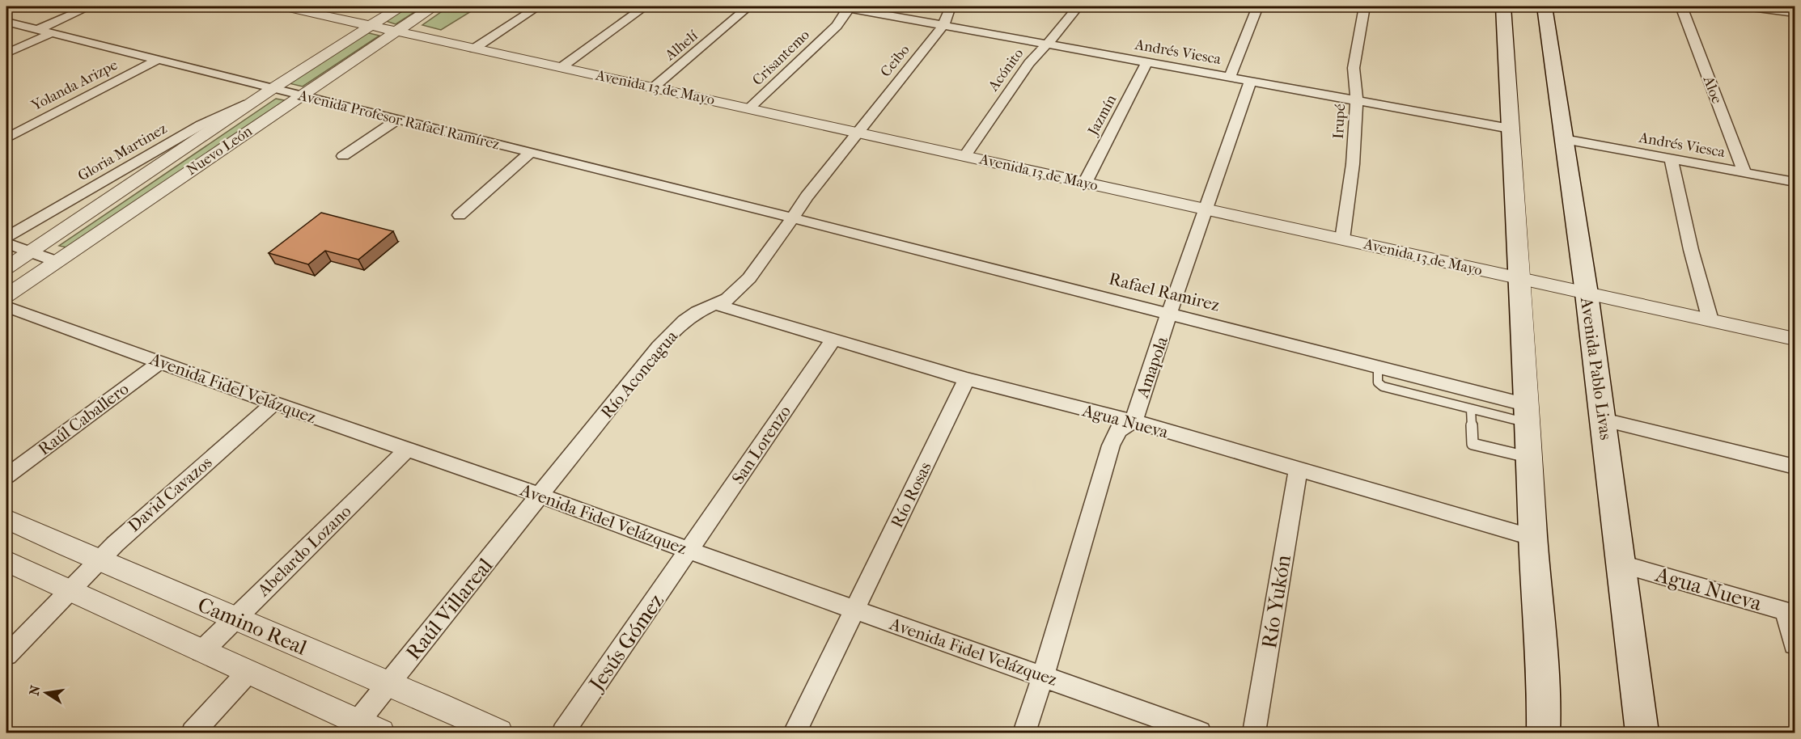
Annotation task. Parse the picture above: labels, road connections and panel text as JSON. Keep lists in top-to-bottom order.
{
  "streets": {
    "main road": ["Avenida Pablo Livas"],
    "street": [
      "Alhelí",
      "Andrés Viesca",
      "Crisantemo",
      "Ceibo",
      "Acónito",
      "Yolanda Arizpe",
      "Avenida 13 de Mayo",
      "Aloe",
      "Jazmín",
      "Avenida Profesor Rafael Ramírez",
      "Irupé",
      "Nuevo León",
      "Gloria Martinez",
      "Rafael Ramirez",
      "Amapola",
      "Río Aconcagua",
      "Avenida Fidel Velázquez",
      "Raúl Caballero",
      "Agua Nueva",
      "San Lorenzo",
      "David Cavazos",
      "Río Rosas",
      "Abelardo Lozano",
      "Río Yukón",
      "Raúl Villareal",
      "Camino Real",
      "Jesús Gómez"
    ]
  },
  "crossings": [
    ["Alhelí", "Avenida 13 de Mayo"],
    ["Andrés Viesca", "Crisantemo"],
    ["Andrés Viesca", "Ceibo"],
    ["Andrés Viesca", "Acónito"],
    ["Andrés Viesca", "Aloe"],
    ["Andrés Viesca", "Jazmín"],
    ["Andrés Viesca", "Irupé"],
    ["Andrés Viesca", "Amapola"],
    ["Andrés Viesca", "Avenida Pablo Livas"],
    ["Crisantemo", "Avenida 13 de Mayo"],
    ["Ceibo", "Avenida 13 de Mayo"],
    ["Ceibo", "Río Aconcagua"],
    ["Acónito", "Avenida 13 de Mayo"],
    ["Yolanda Arizpe", "Avenida Profesor Rafael Ramírez"],
    ["Avenida 13 de Mayo", "Jazmín"],
    ["Avenida 13 de Mayo", "Irupé"],
    ["Avenida 13 de Mayo", "Nuevo León"],
    ["Avenida 13 de Mayo", "Amapola"],
    ["Avenida 13 de Mayo", "Avenida Pablo Livas"],
    ["Avenida 13 de Mayo", "Río Aconcagua"],
    ["Avenida Profesor Rafael Ramírez", "Nuevo León"],
    ["Avenida Profesor Rafael Ramírez", "Rafael Ramirez"],
    ["Avenida Profesor Rafael Ramírez", "Río Aconcagua"],
    ["Nuevo León", "Gloria Martinez"],
    ["Rafael Ramirez", "Amapola"],
    ["Rafael Ramirez", "Río Aconcagua"],
    ["Amapola", "Agua Nueva"],
    ["Avenida Pablo Livas", "Agua Nueva"],
    ["Río Aconcagua", "Avenida Fidel Velázquez"],
    ["Río Aconcagua", "Agua Nueva"],
    ["Río Aconcagua", "Raúl Villareal"],
    ["Avenida Fidel Velázquez", "Raúl Caballero"],
    ["Avenida Fidel Velázquez", "San Lorenzo"],
    ["Avenida Fidel Velázquez", "David Cavazos"],
    ["Avenida Fidel Velázquez", "Río Rosas"],
    ["Avenida Fidel Velázquez", "Abelardo Lozano"],
    ["Avenida Fidel Velázquez", "Raúl Villareal"],
    ["Avenida Fidel Velázquez", "Jesús Gómez"],
    ["Agua Nueva", "San Lorenzo"],
    ["Agua Nueva", "Río Rosas"],
    ["Agua Nueva", "Río Yukón"],
    ["San Lorenzo", "Jesús Gómez"],
    ["David Cavazos", "Camino Real"],
    ["Abelardo Lozano", "Camino Real"],
    ["Raúl Villareal", "Camino Real"]
  ],
  "north": "left"
}
